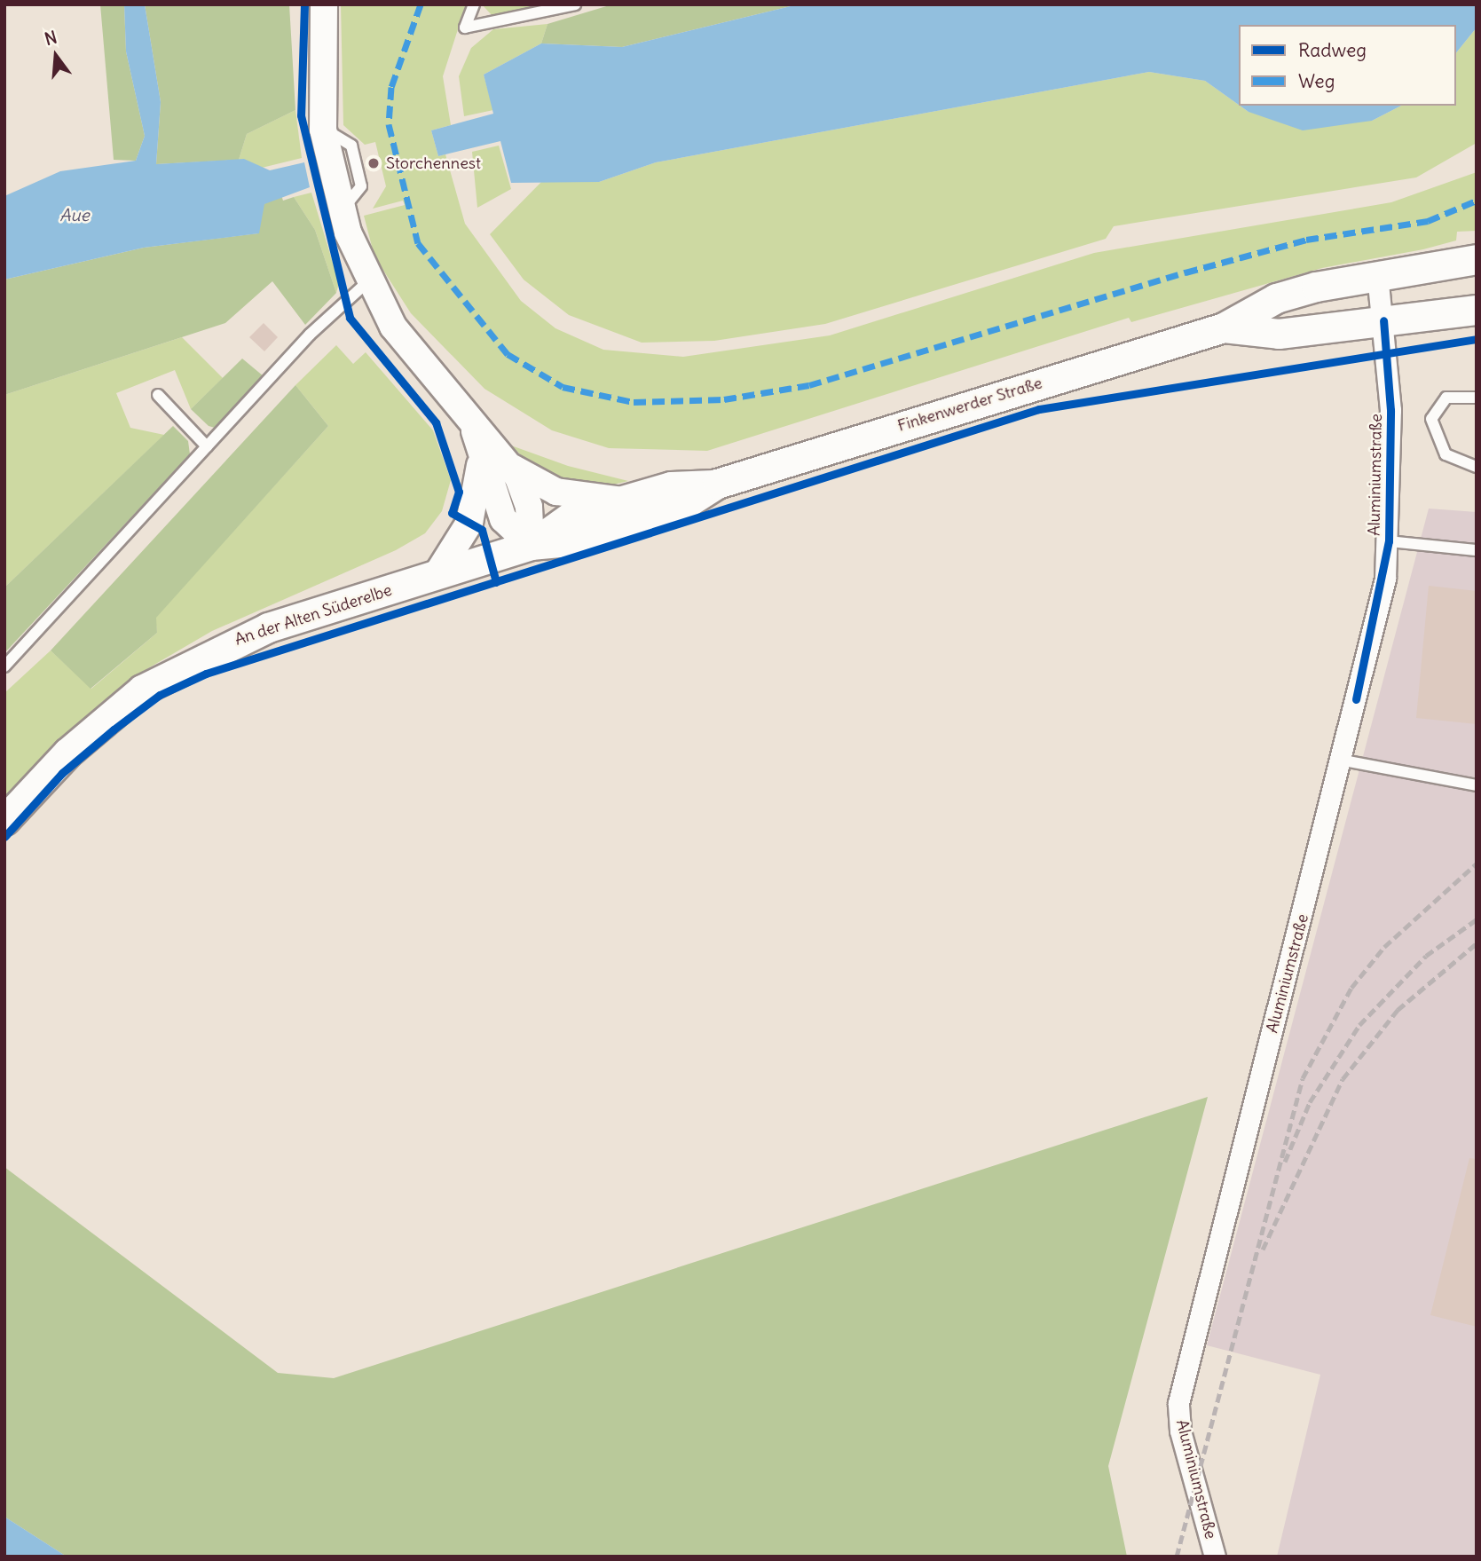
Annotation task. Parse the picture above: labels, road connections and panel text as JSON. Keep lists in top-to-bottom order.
{
  "streets": {
    "main road": ["Finkenwerder Straße", "An der Alten Süderelbe"],
    "street": ["Aluminiumstraße"]
  },
  "crossings": [
    ["Finkenwerder Straße", "Aluminiumstraße"],
    ["Finkenwerder Straße", "An der Alten Süderelbe"]
  ],
  "water": ["Aue"],
  "places": ["Storchennest"],
  "legend": ["Radweg", "Weg"],
  "north": "top"
}
